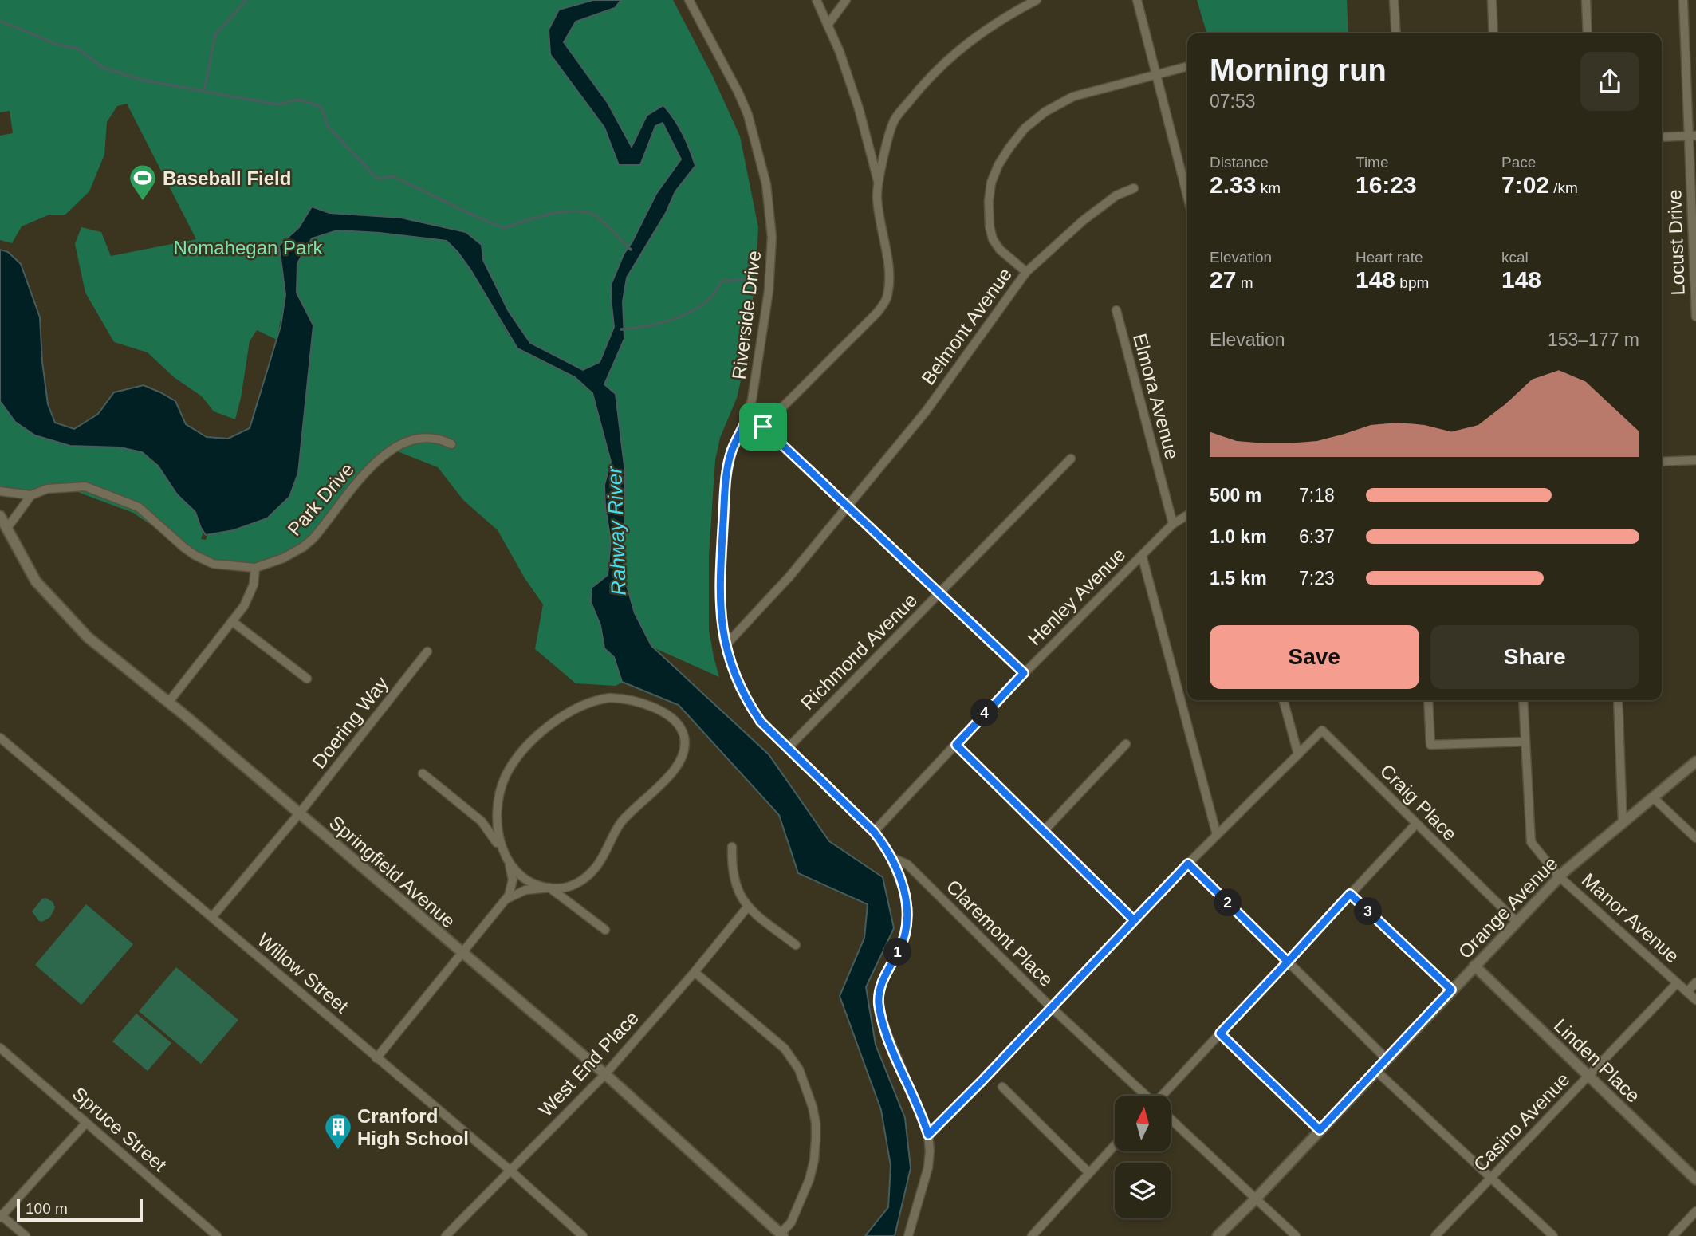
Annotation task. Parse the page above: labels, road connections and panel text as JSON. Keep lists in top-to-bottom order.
{
  "streets": {
    "street": [
      "Locust Drive",
      "Riverside Drive",
      "Belmont Avenue",
      "Elmora Avenue",
      "Park Drive",
      "Henley Avenue",
      "Richmond Avenue",
      "Doering Way",
      "Craig Place",
      "Springfield Avenue",
      "Orange Avenue",
      "Manor Avenue",
      "Claremont Place",
      "Willow Street",
      "Linden Place",
      "West End Place",
      "Casino Avenue",
      "Spruce Street"
    ]
  },
  "crossings": [
    ["Riverside Drive", "Belmont Avenue"],
    ["Riverside Drive", "Henley Avenue"],
    ["Riverside Drive", "Richmond Avenue"],
    ["Riverside Drive", "Claremont Place"],
    ["Elmora Avenue", "Henley Avenue"],
    ["Doering Way", "Springfield Avenue"],
    ["Doering Way", "Willow Street"],
    ["Craig Place", "Orange Avenue"],
    ["Springfield Avenue", "West End Place"],
    ["Orange Avenue", "Manor Avenue"],
    ["Orange Avenue", "Linden Place"],
    ["Manor Avenue", "Casino Avenue"],
    ["Willow Street", "West End Place"],
    ["Linden Place", "Casino Avenue"]
  ],
  "water": ["Rahway River"],
  "parks": ["Nomahegan Park"],
  "places": {
    "sports": ["Baseball Field"],
    "building": ["Cranford High School"]
  },
  "scale_bar": "100 m",
  "north": "top",
  "page": {
    "heading": ["Morning run", "07:53"],
    "stats": [
      ["Distance", "2.33 km"],
      ["Time", "16:23"],
      ["Pace", "7:02 /km"],
      ["Elevation", "27 m"],
      ["Heart rate", "148 bpm"],
      ["kcal", "148"]
    ],
    "chart": ["Elevation", "153–177 m"],
    "list": [
      {
        "name": "500 m",
        "note": "7:18"
      },
      {
        "name": "1.0 km",
        "note": "6:37"
      },
      {
        "name": "1.5 km",
        "note": "7:23"
      }
    ],
    "buttons": ["Save", "Share"],
    "pins": [
      "4",
      "2",
      "3",
      "1"
    ],
    "scale": "100 m"
  }
}
